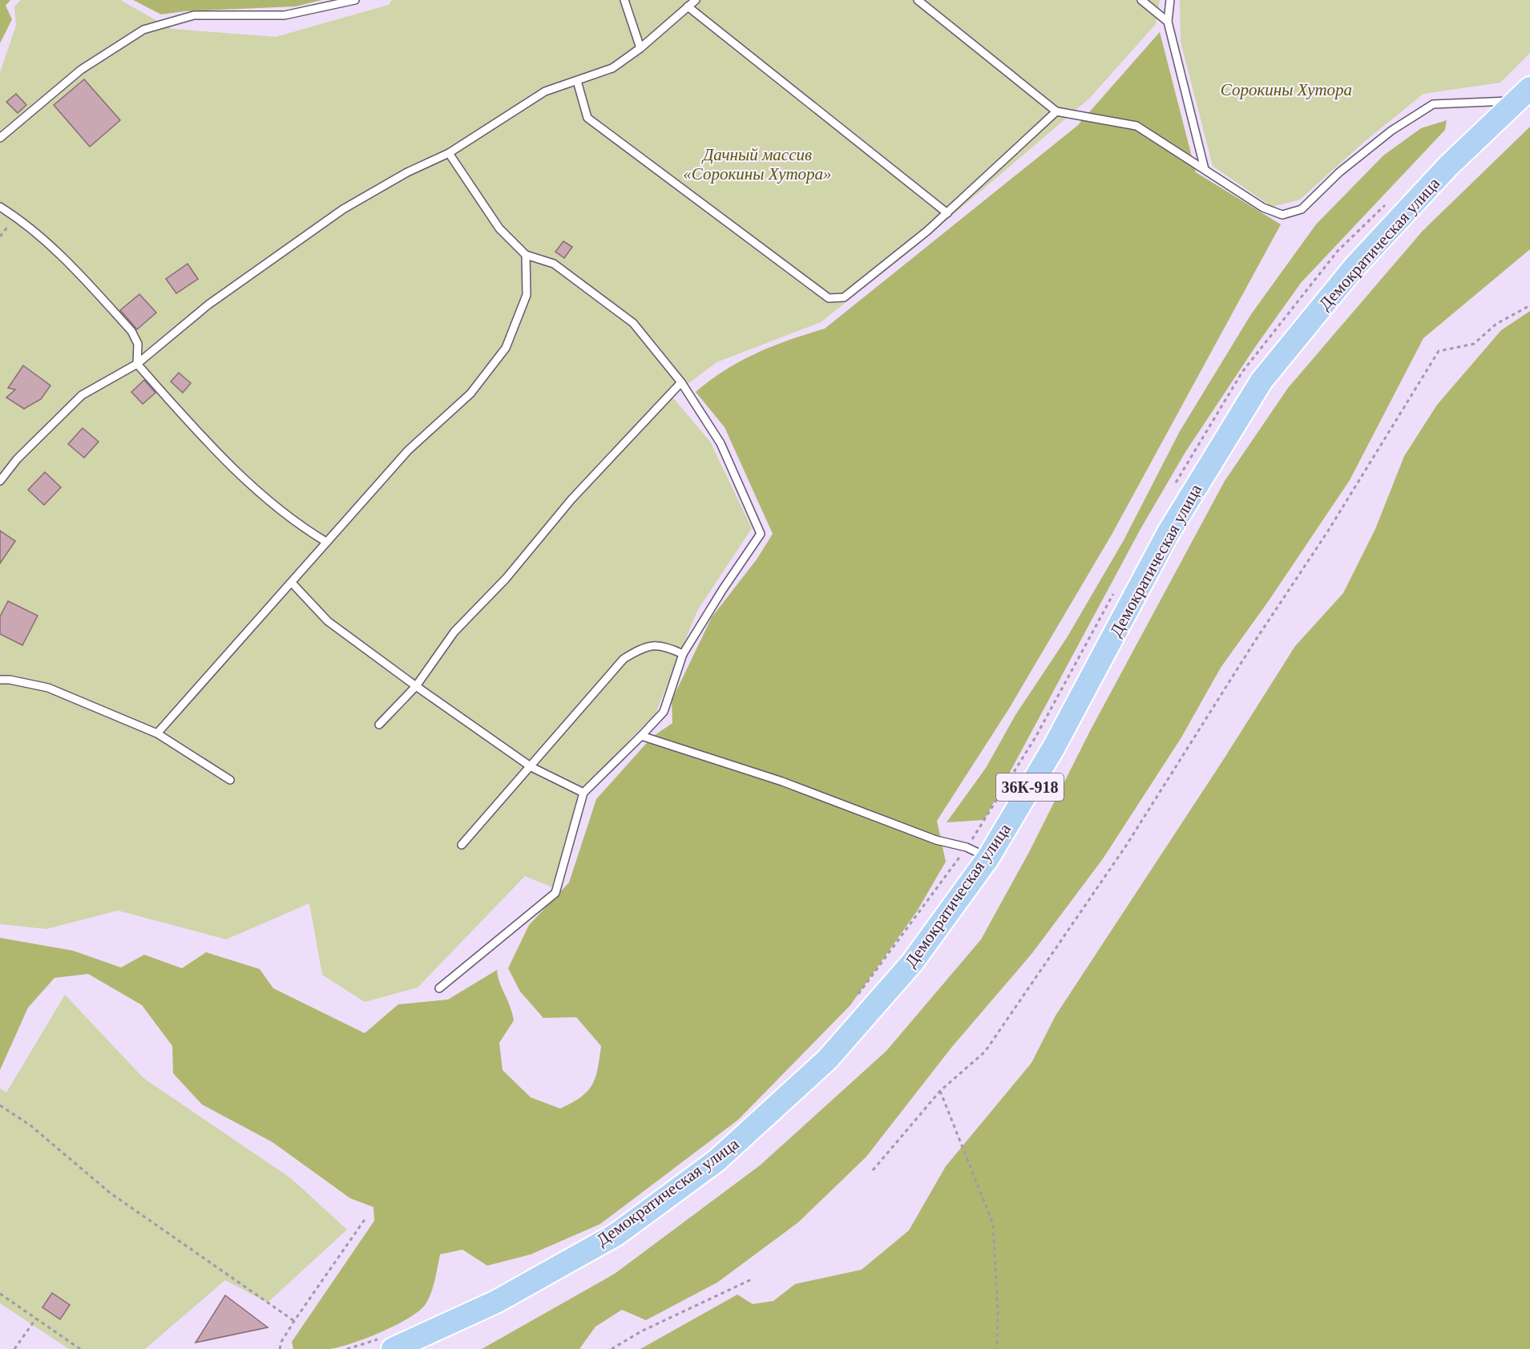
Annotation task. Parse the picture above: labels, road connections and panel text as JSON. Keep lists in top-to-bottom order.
{
  "streets": {
    "main road": ["Демократическая улица", "36К-918"]
  },
  "parks": ["Сорокины Хутора", "Дачный массив «Сорокины Хутора»"]
}
